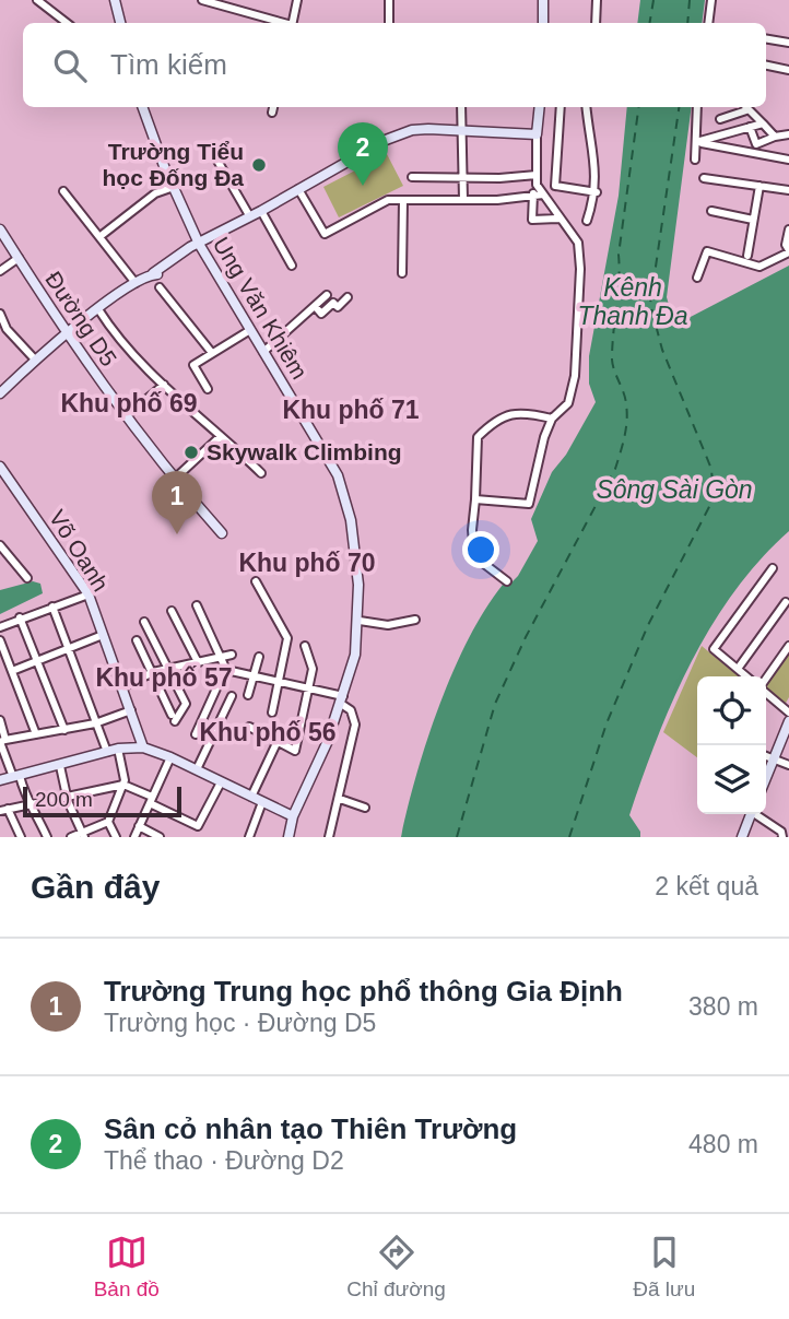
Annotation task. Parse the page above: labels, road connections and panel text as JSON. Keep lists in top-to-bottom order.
{
  "streets": {
    "street": ["Ung Văn Khiêm", "Đường D5", "Võ Oanh"]
  },
  "districts": [
    "Khu phố 69",
    "Khu phố 71",
    "Khu phố 70",
    "Khu phố 57",
    "Khu phố 56"
  ],
  "water": ["Kênh Thanh Đa", "Sông Sài Gòn"],
  "places": ["Trường Tiểu học Đống Đa", "Skywalk Climbing"],
  "scale_bar": "200 m",
  "page": {
    "search": "Tìm kiếm",
    "pins": ["2", "1"],
    "scale": "200 m",
    "heading": ["Gần đây", "2 kết quả"],
    "list": [
      {
        "mark": "1",
        "name": "Trường Trung học phổ thông Gia Định",
        "note": "Trường học · Đường D5",
        "value": "380 m"
      },
      {
        "mark": "2",
        "name": "Sân cỏ nhân tạo Thiên Trường",
        "note": "Thể thao · Đường D2",
        "value": "480 m"
      }
    ],
    "nav": ["Bản đồ", "Chỉ đường", "Đã lưu"]
  }
}
